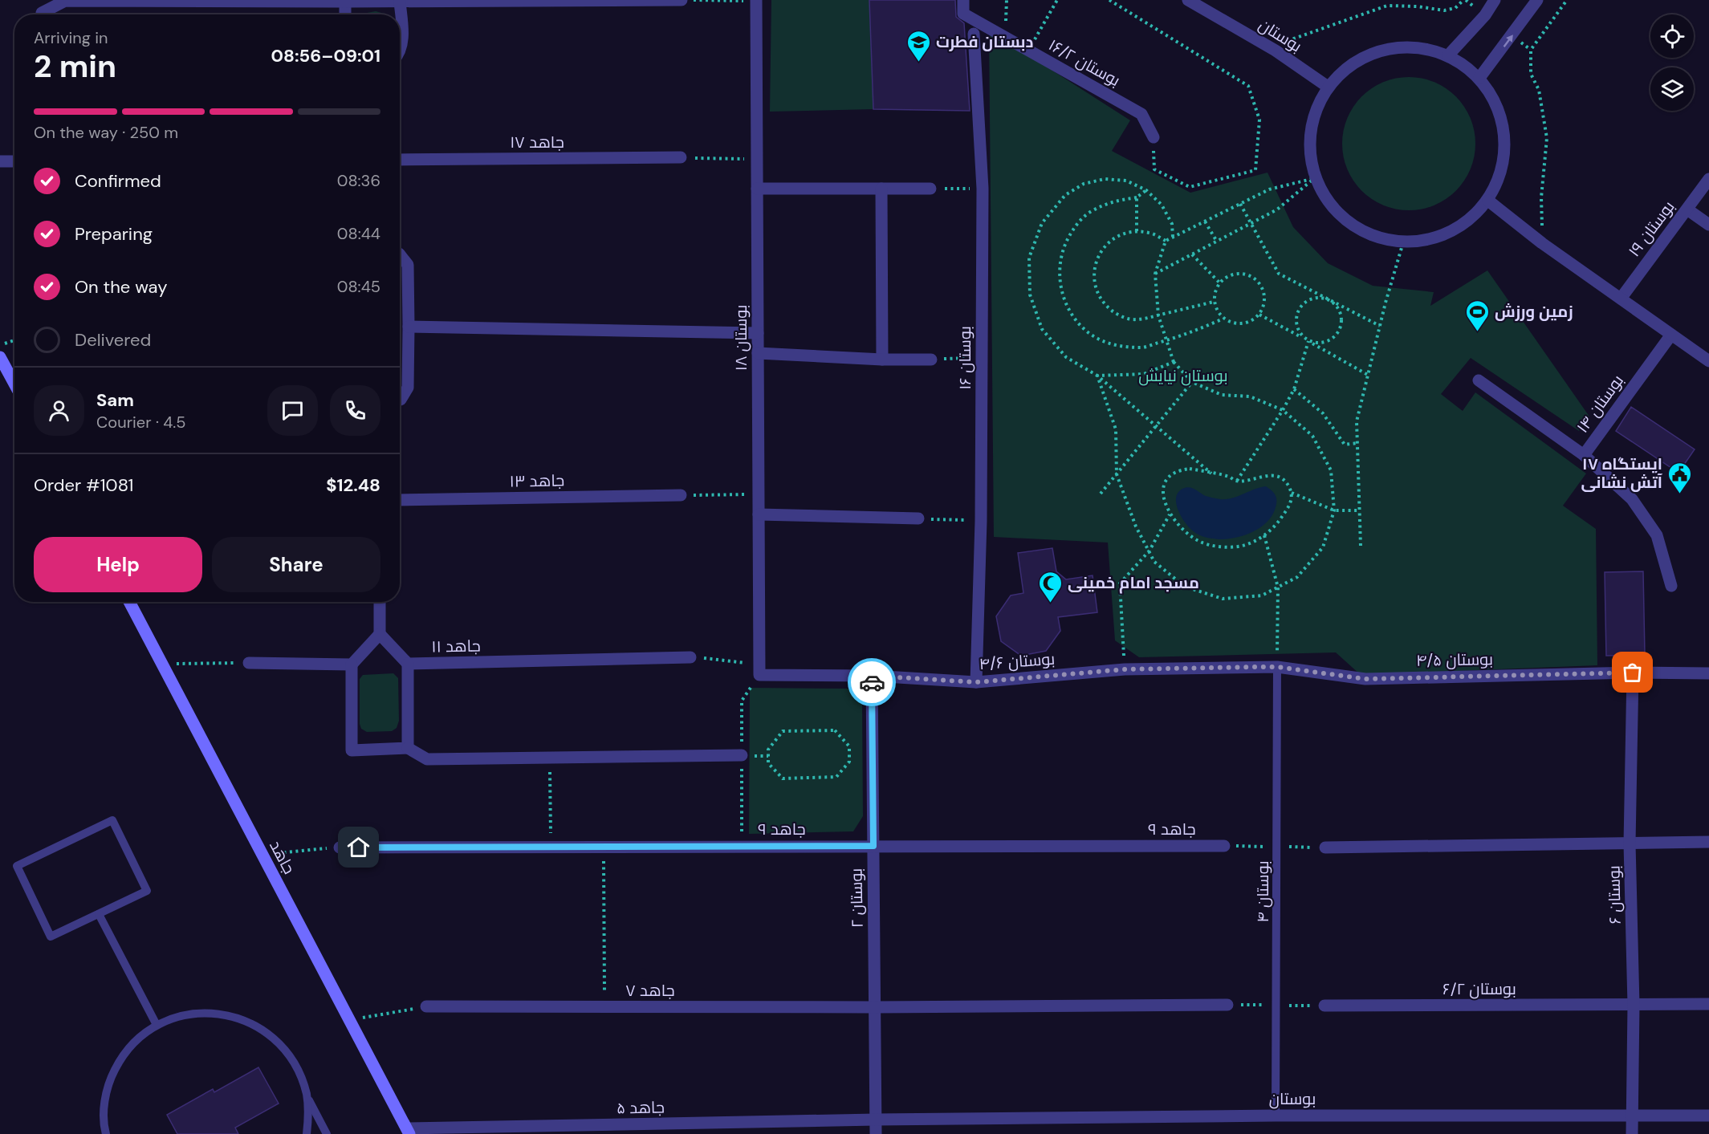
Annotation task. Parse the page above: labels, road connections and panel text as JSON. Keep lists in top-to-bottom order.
{
  "streets": {
    "main road": ["جاهد"],
    "street": [
      "بوستان",
      "بوستان ۱۶/۲",
      "جاهد ۱۷",
      "بوستان ۱۹",
      "بوستان ۱۸",
      "بوستان ۱۶",
      "بوستان ۱۴",
      "جاهد ۱۳",
      "جاهد ۱۱",
      "بوستان ۴/۵",
      "بوستان ۴/۶",
      "جاهد ۹",
      "بوستان ۶",
      "بوستان ۲",
      "بوستان ۶/۲",
      "جاهد ۷",
      "جاهد ۵"
    ],
    "lane": ["بوستان ۴"]
  },
  "crossings": [
    ["بوستان", "بوستان ۴"],
    ["بوستان", "بوستان ۶"],
    ["بوستان", "بوستان ۲"],
    ["بوستان", "جاهد ۵"],
    ["بوستان ۱۸", "بوستان ۴/۶"],
    ["بوستان ۱۶", "بوستان ۴/۶"],
    ["بوستان ۴/۵", "بوستان ۴/۶"],
    ["بوستان ۴/۵", "بوستان ۴"],
    ["بوستان ۴/۵", "بوستان ۶"],
    ["بوستان ۴/۶", "بوستان ۴"],
    ["بوستان ۴/۶", "بوستان ۲"],
    ["جاهد ۹", "بوستان ۲"],
    ["جاهد", "جاهد ۵"],
    ["بوستان ۶", "بوستان ۶/۲"],
    ["بوستان ۲", "جاهد ۷"],
    ["بوستان ۲", "جاهد ۵"]
  ],
  "parks": ["بوستان نیایش"],
  "places": {
    "school or university": ["دبستان فطرت"],
    "sports": ["زمین ورزش"],
    "public building": ["ایستگاه ۱۷ آتش نشانی"],
    "mosque": ["مسجد امام خمینی"]
  },
  "page": {
    "heading": ["2 min", "Arriving in", "08:56–09:01"],
    "panel": [
      "Sam",
      "Courier · 4.5",
      "Order #1081",
      "$12.48"
    ],
    "bar": "On the way · 250 m",
    "list": [
      ["Confirmed", "08:36"],
      ["Preparing", "08:44"],
      ["On the way", "08:45"],
      "Delivered"
    ],
    "buttons": ["Help", "Share"]
  }
}
